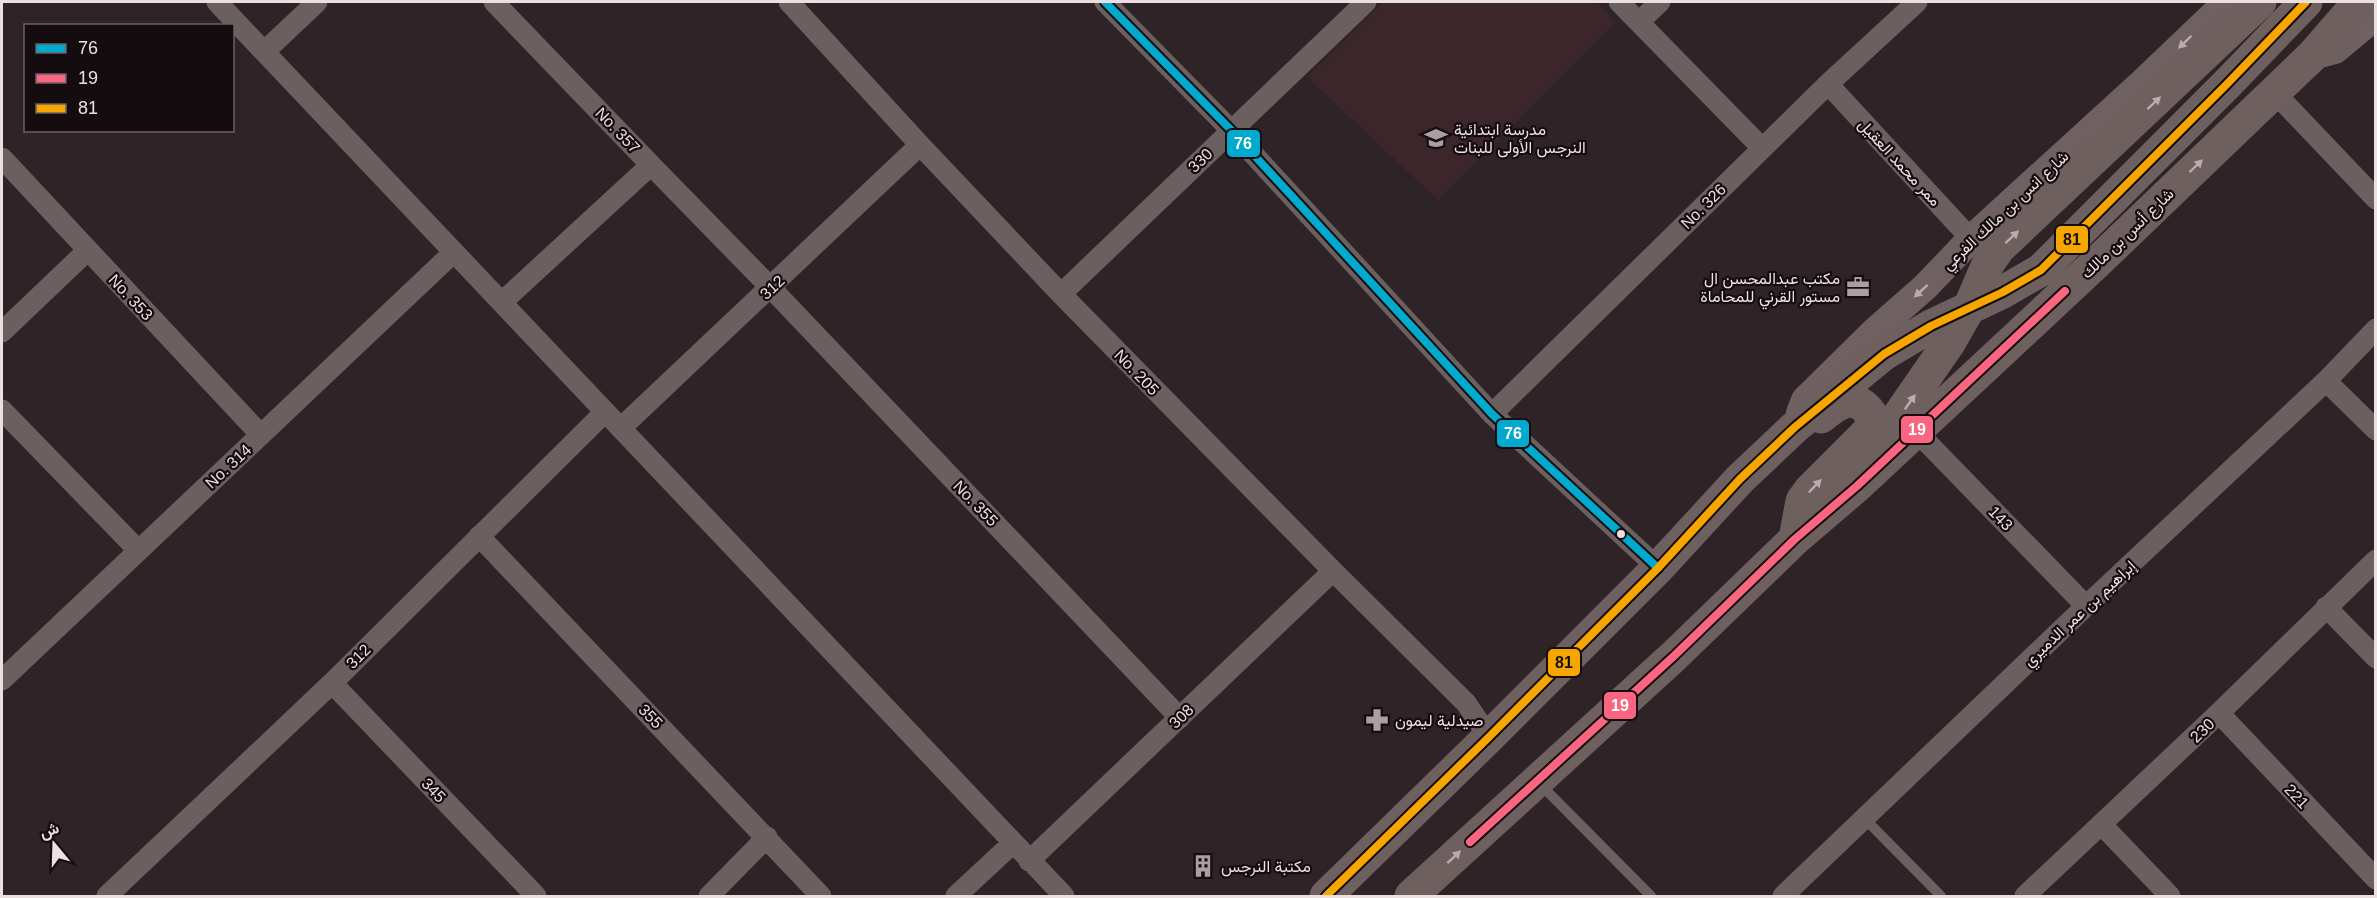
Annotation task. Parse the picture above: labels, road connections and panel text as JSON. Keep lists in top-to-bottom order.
{
  "streets": {
    "main road": ["شارع انس بن مالك الفرعي", "شارع أنس بن مالك"],
    "street": [
      "No. 357",
      "330",
      "ممر محمد العقيل",
      "No. 326",
      "312",
      "No. 353",
      "No. 205",
      "No. 314",
      "No. 355",
      "143",
      "إبراهيم بن عمر الدميري",
      "355",
      "308",
      "230",
      "345",
      "221"
    ]
  },
  "crossings": [
    ["No. 357", "No. 355"],
    ["330", "No. 205"],
    ["ممر محمد العقيل", "No. 326"],
    ["ممر محمد العقيل", "شارع انس بن مالك الفرعي"],
    ["شارع انس بن مالك الفرعي", "شارع أنس بن مالك"],
    ["شارع أنس بن مالك", "No. 205"],
    ["شارع أنس بن مالك", "143"],
    ["312", "No. 205"],
    ["312", "No. 355"],
    ["312", "355"],
    ["312", "345"],
    ["No. 353", "No. 314"],
    ["No. 205", "308"],
    ["No. 355", "308"],
    ["143", "إبراهيم بن عمر الدميري"],
    ["230", "221"]
  ],
  "places": {
    "school or university": ["مدرسة ابتدائية النرجس الأولى للبنات"],
    "office": ["مكتب عبدالمحسن ال مستور القرني للمحاماة"],
    "pharmacy": ["صيدلية ليمون"],
    "building": ["مكتبة النرجس"]
  },
  "lines": ["transit line 76", "transit line 81", "transit line 19"],
  "legend": ["76", "19", "81"],
  "north": "top"
}
